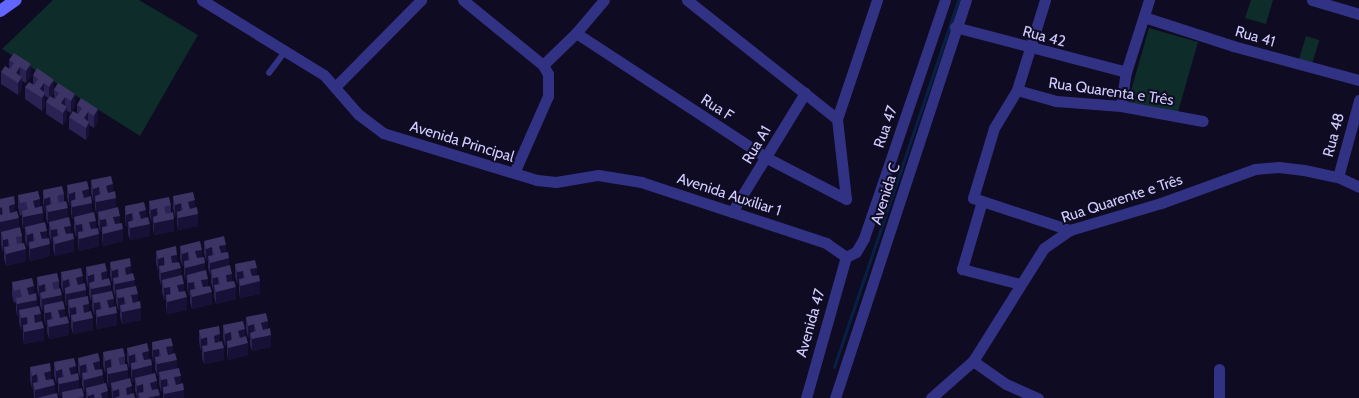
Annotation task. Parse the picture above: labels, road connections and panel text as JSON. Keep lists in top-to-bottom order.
{
  "streets": {
    "street": [
      "Rua 42",
      "Rua 41",
      "Rua Quarenta e Três",
      "Rua F",
      "Rua 47",
      "Rua 48",
      "Avenida Principal",
      "Rua A1",
      "Avenida C",
      "Avenida Auxiliar 1",
      "Rua Quarente e Três",
      "Avenida 47"
    ]
  },
  "crossings": [
    ["Rua 42", "Avenida C"],
    ["Rua F", "Rua A1"],
    ["Rua 47", "Avenida Auxiliar 1"],
    ["Rua 47", "Avenida 47"],
    ["Rua 48", "Rua Quarente e Três"],
    ["Avenida Principal", "Avenida Auxiliar 1"],
    ["Rua A1", "Avenida Auxiliar 1"],
    ["Avenida Auxiliar 1", "Avenida 47"]
  ]
}
